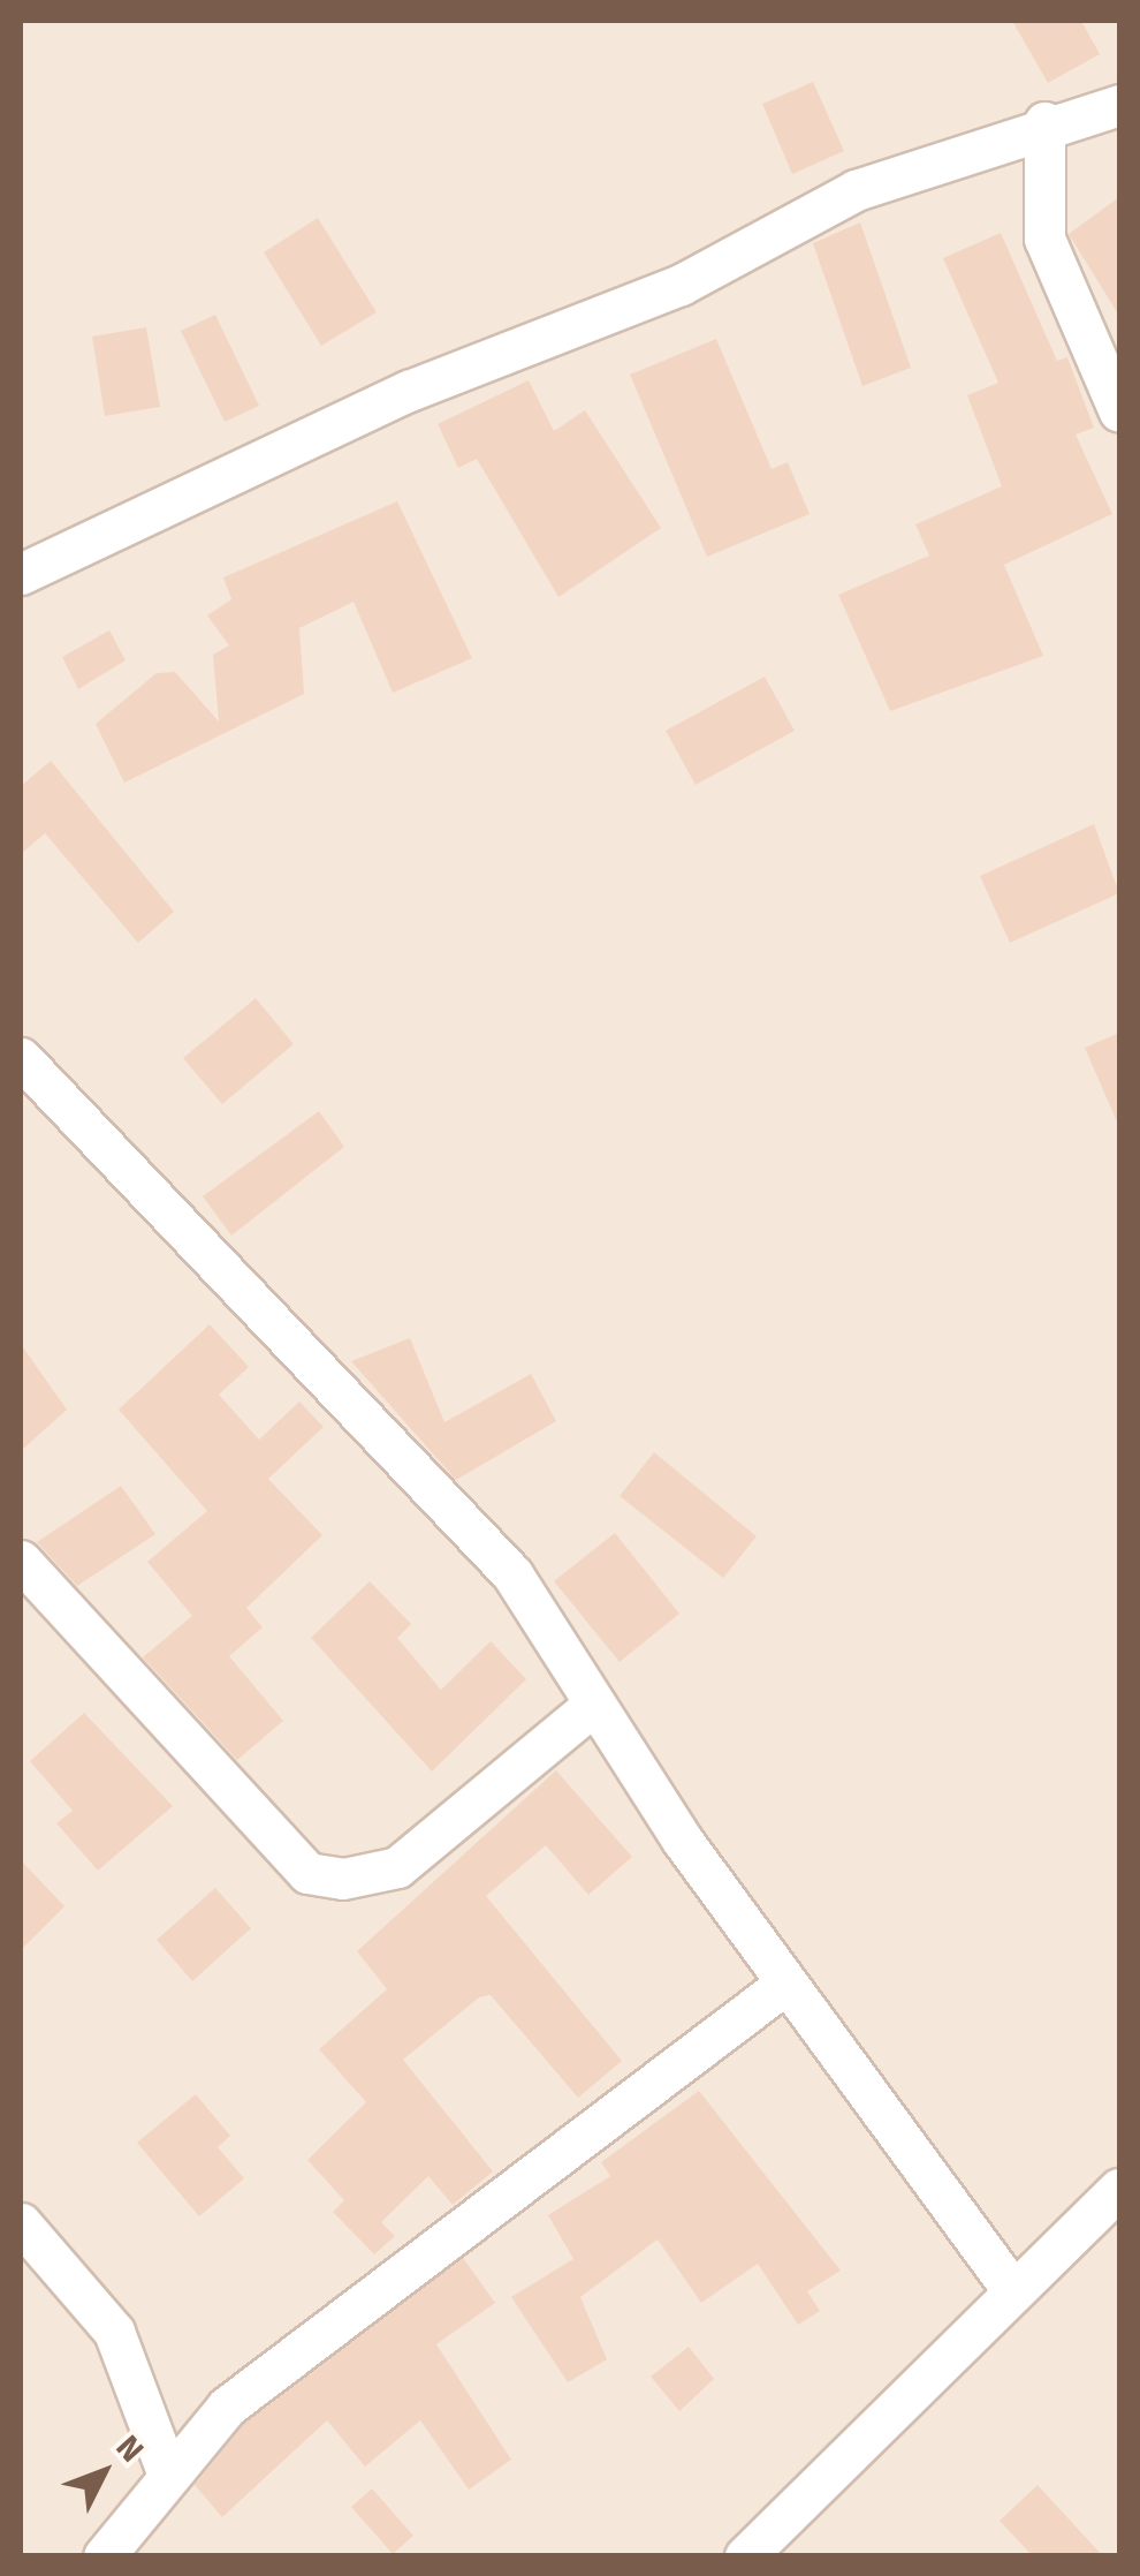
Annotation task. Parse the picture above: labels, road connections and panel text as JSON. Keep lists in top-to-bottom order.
{
  "north": "top right"
}
